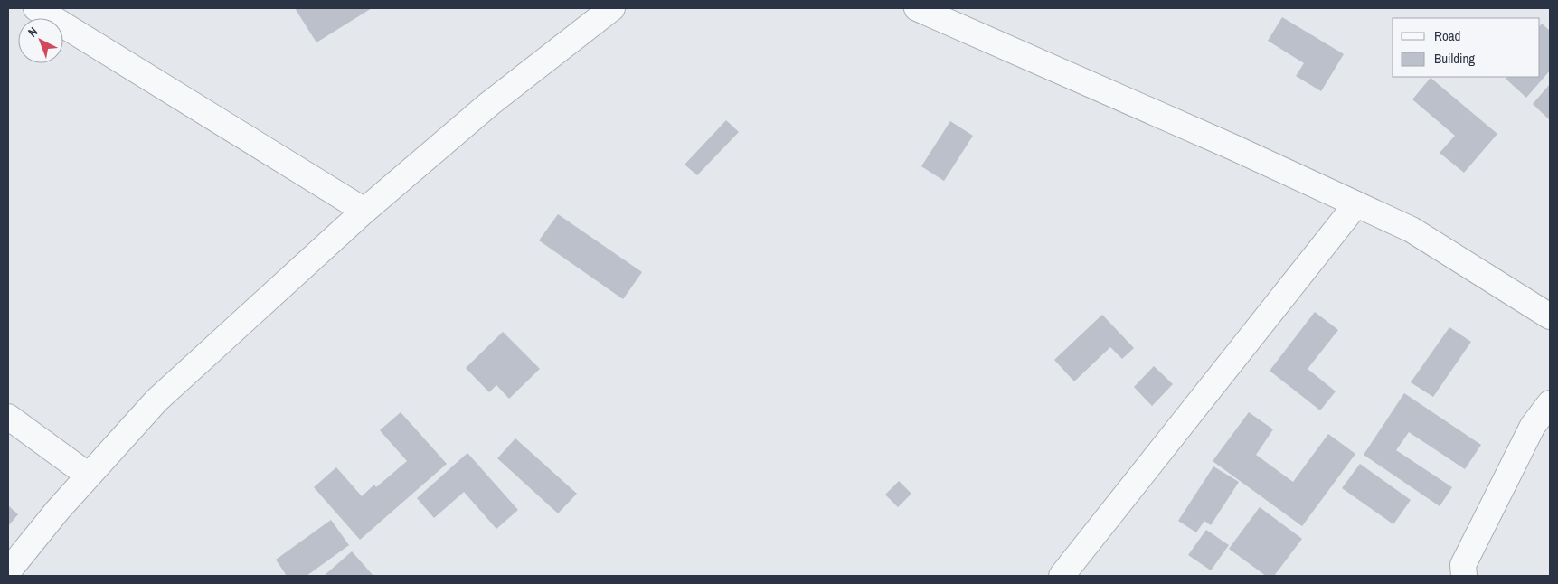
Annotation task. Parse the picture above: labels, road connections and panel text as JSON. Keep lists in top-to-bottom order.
{
  "legend": ["Road", "Building"],
  "north": "top left"
}
